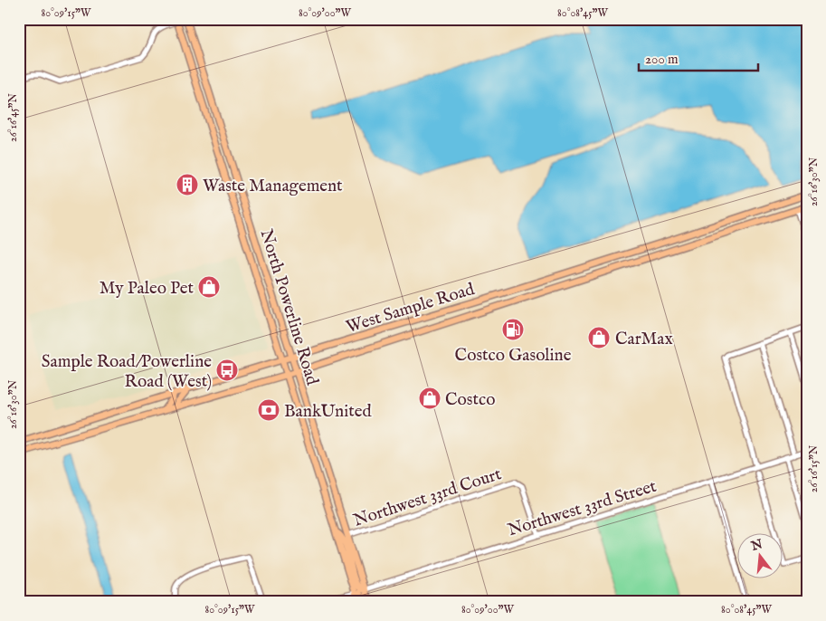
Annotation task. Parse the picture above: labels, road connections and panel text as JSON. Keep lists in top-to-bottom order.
{
  "streets": {
    "main road": ["North Powerline Road", "West Sample Road"],
    "street": ["Northwest 33rd Court", "Northwest 33rd Street"]
  },
  "crossings": [
    ["North Powerline Road", "West Sample Road"],
    ["North Powerline Road", "Northwest 33rd Court"],
    ["North Powerline Road", "Northwest 33rd Street"],
    ["Northwest 33rd Court", "Northwest 33rd Street"]
  ],
  "places": {
    "building": ["Waste Management"],
    "shop": ["My Paleo Pet", "CarMax", "Costco"],
    "fuel station": ["Costco Gasoline"],
    "bus stop": ["Sample Road/Powerline Road (West)"],
    "bank": ["BankUnited"]
  },
  "scale_bar": "200 m",
  "north": "top",
  "coordinates": [
    "80°09'15\"W",
    "80°09'00\"W",
    "80°08'45\"W",
    "26°16'45\"N",
    "26°16'30\"N",
    "26°16'15\"N"
  ]
}
